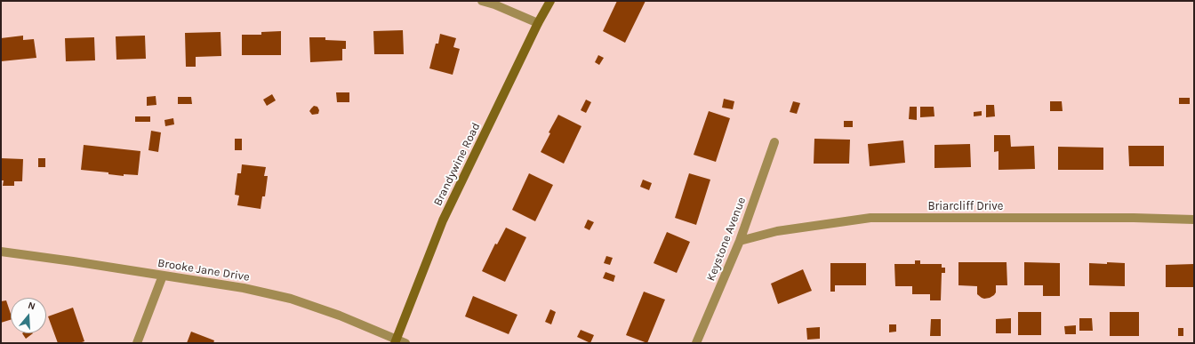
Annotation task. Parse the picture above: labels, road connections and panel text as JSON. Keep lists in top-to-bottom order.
{
  "streets": {
    "main road": ["Brandywine Road"],
    "street": ["Briarcliff Drive", "Keystone Avenue", "Brooke Jane Drive"]
  },
  "crossings": [
    ["Brandywine Road", "Brooke Jane Drive"],
    ["Briarcliff Drive", "Keystone Avenue"]
  ],
  "north": "top"
}
